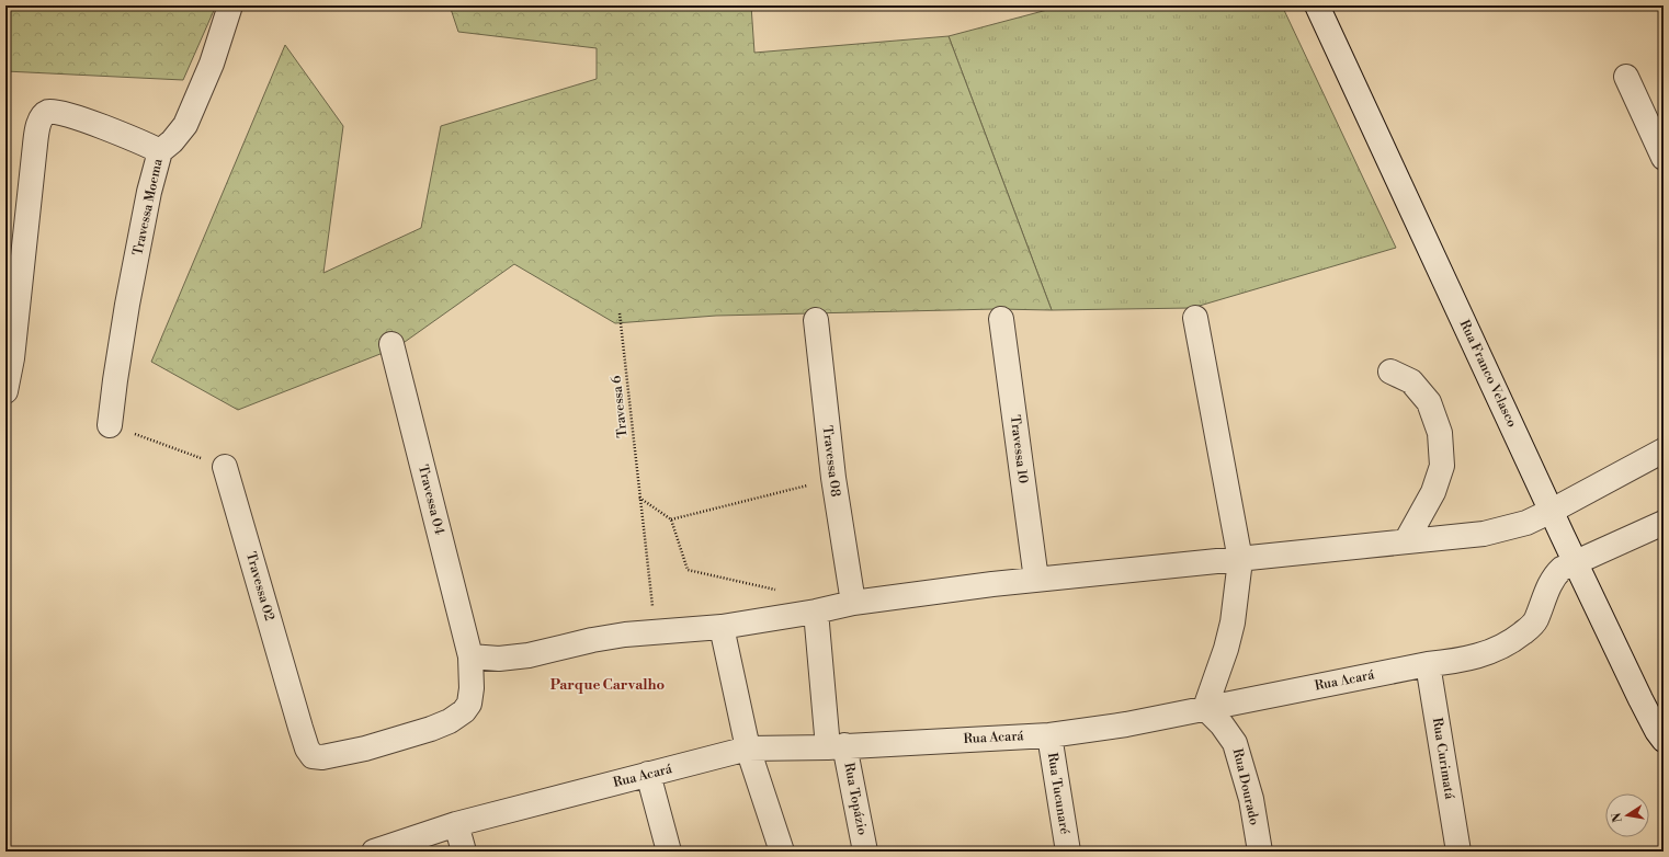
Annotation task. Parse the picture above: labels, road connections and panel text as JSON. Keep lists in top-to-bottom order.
{
  "streets": {
    "street": [
      "Travessa Moema",
      "Rua Franco Velasco",
      "Travessa 10",
      "Travessa 08",
      "Travessa 04",
      "Travessa 02",
      "Rua Acará",
      "Rua Curimatá",
      "Rua Dourado",
      "Rua Tucunaré",
      "Rua Topázio"
    ],
    "path": ["Travessa 6"]
  },
  "crossings": [
    ["Rua Franco Velasco", "Rua Acará"],
    ["Travessa 04", "Travessa 02"],
    ["Rua Acará", "Rua Curimatá"],
    ["Rua Acará", "Rua Dourado"],
    ["Rua Acará", "Rua Tucunaré"],
    ["Rua Acará", "Rua Topázio"]
  ],
  "districts": ["Parque Carvalho"],
  "north": "left"
}
